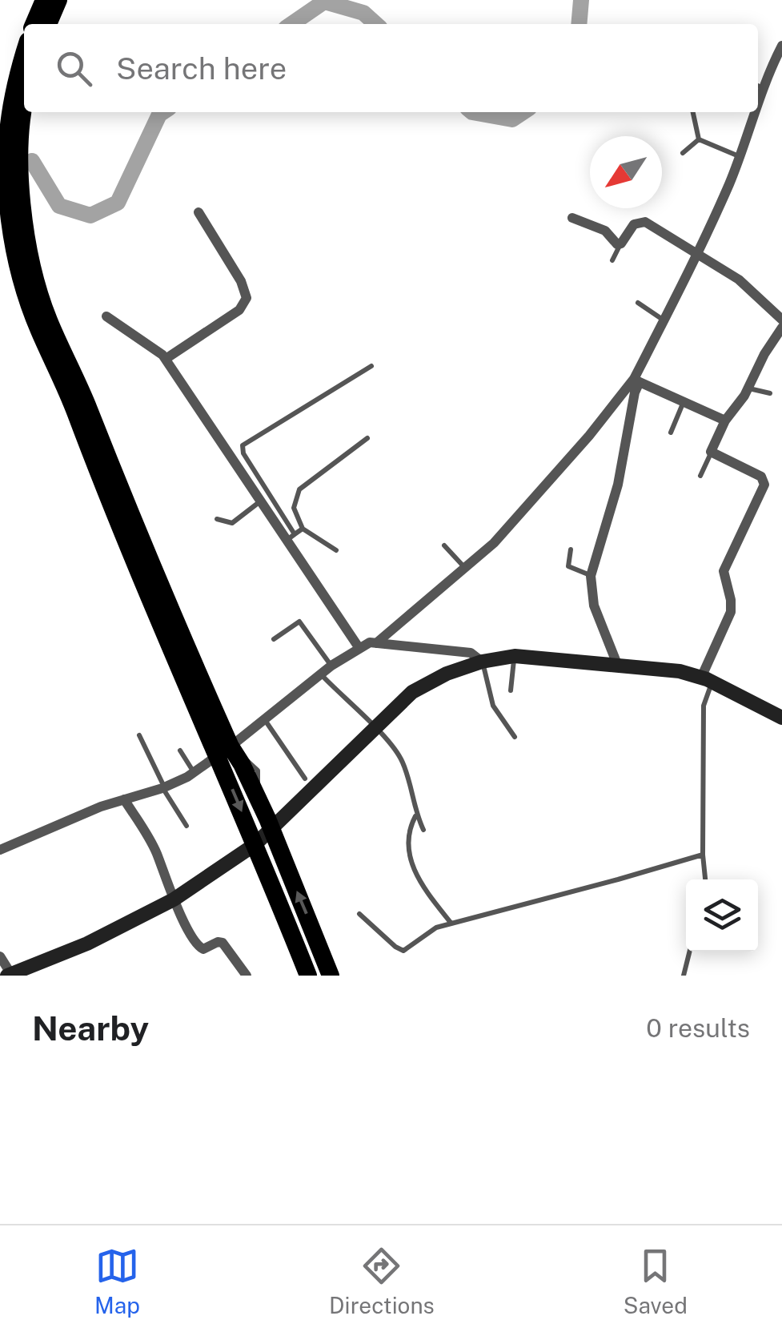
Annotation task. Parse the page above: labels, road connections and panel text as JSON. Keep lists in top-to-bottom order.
{
  "north": "bottom left",
  "page": {
    "search": "Search here",
    "heading": ["Nearby", "0 results"],
    "nav": ["Map", "Directions", "Saved"]
  }
}
